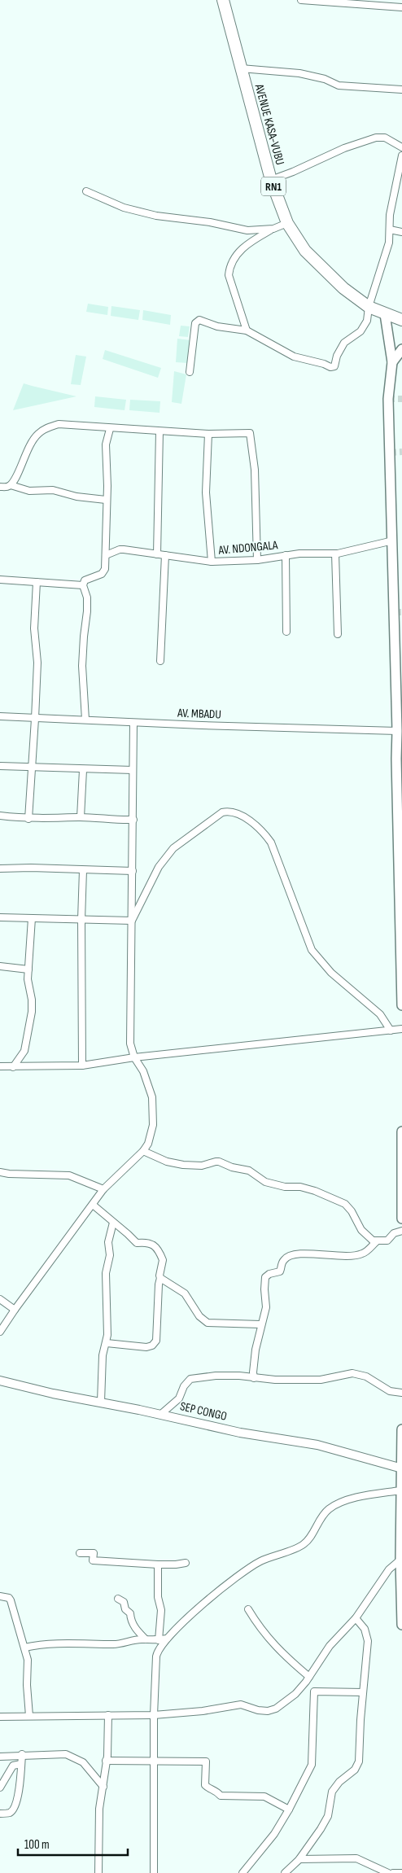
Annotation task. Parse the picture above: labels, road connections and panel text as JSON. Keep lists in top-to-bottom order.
{
  "streets": {
    "highway": ["AVENUE KASA-VUBU", "RN1"],
    "street": ["AV. NDONGALA", "AV. MBADU", "SEP CONGO"]
  },
  "scale_bar": "100 m"
}
